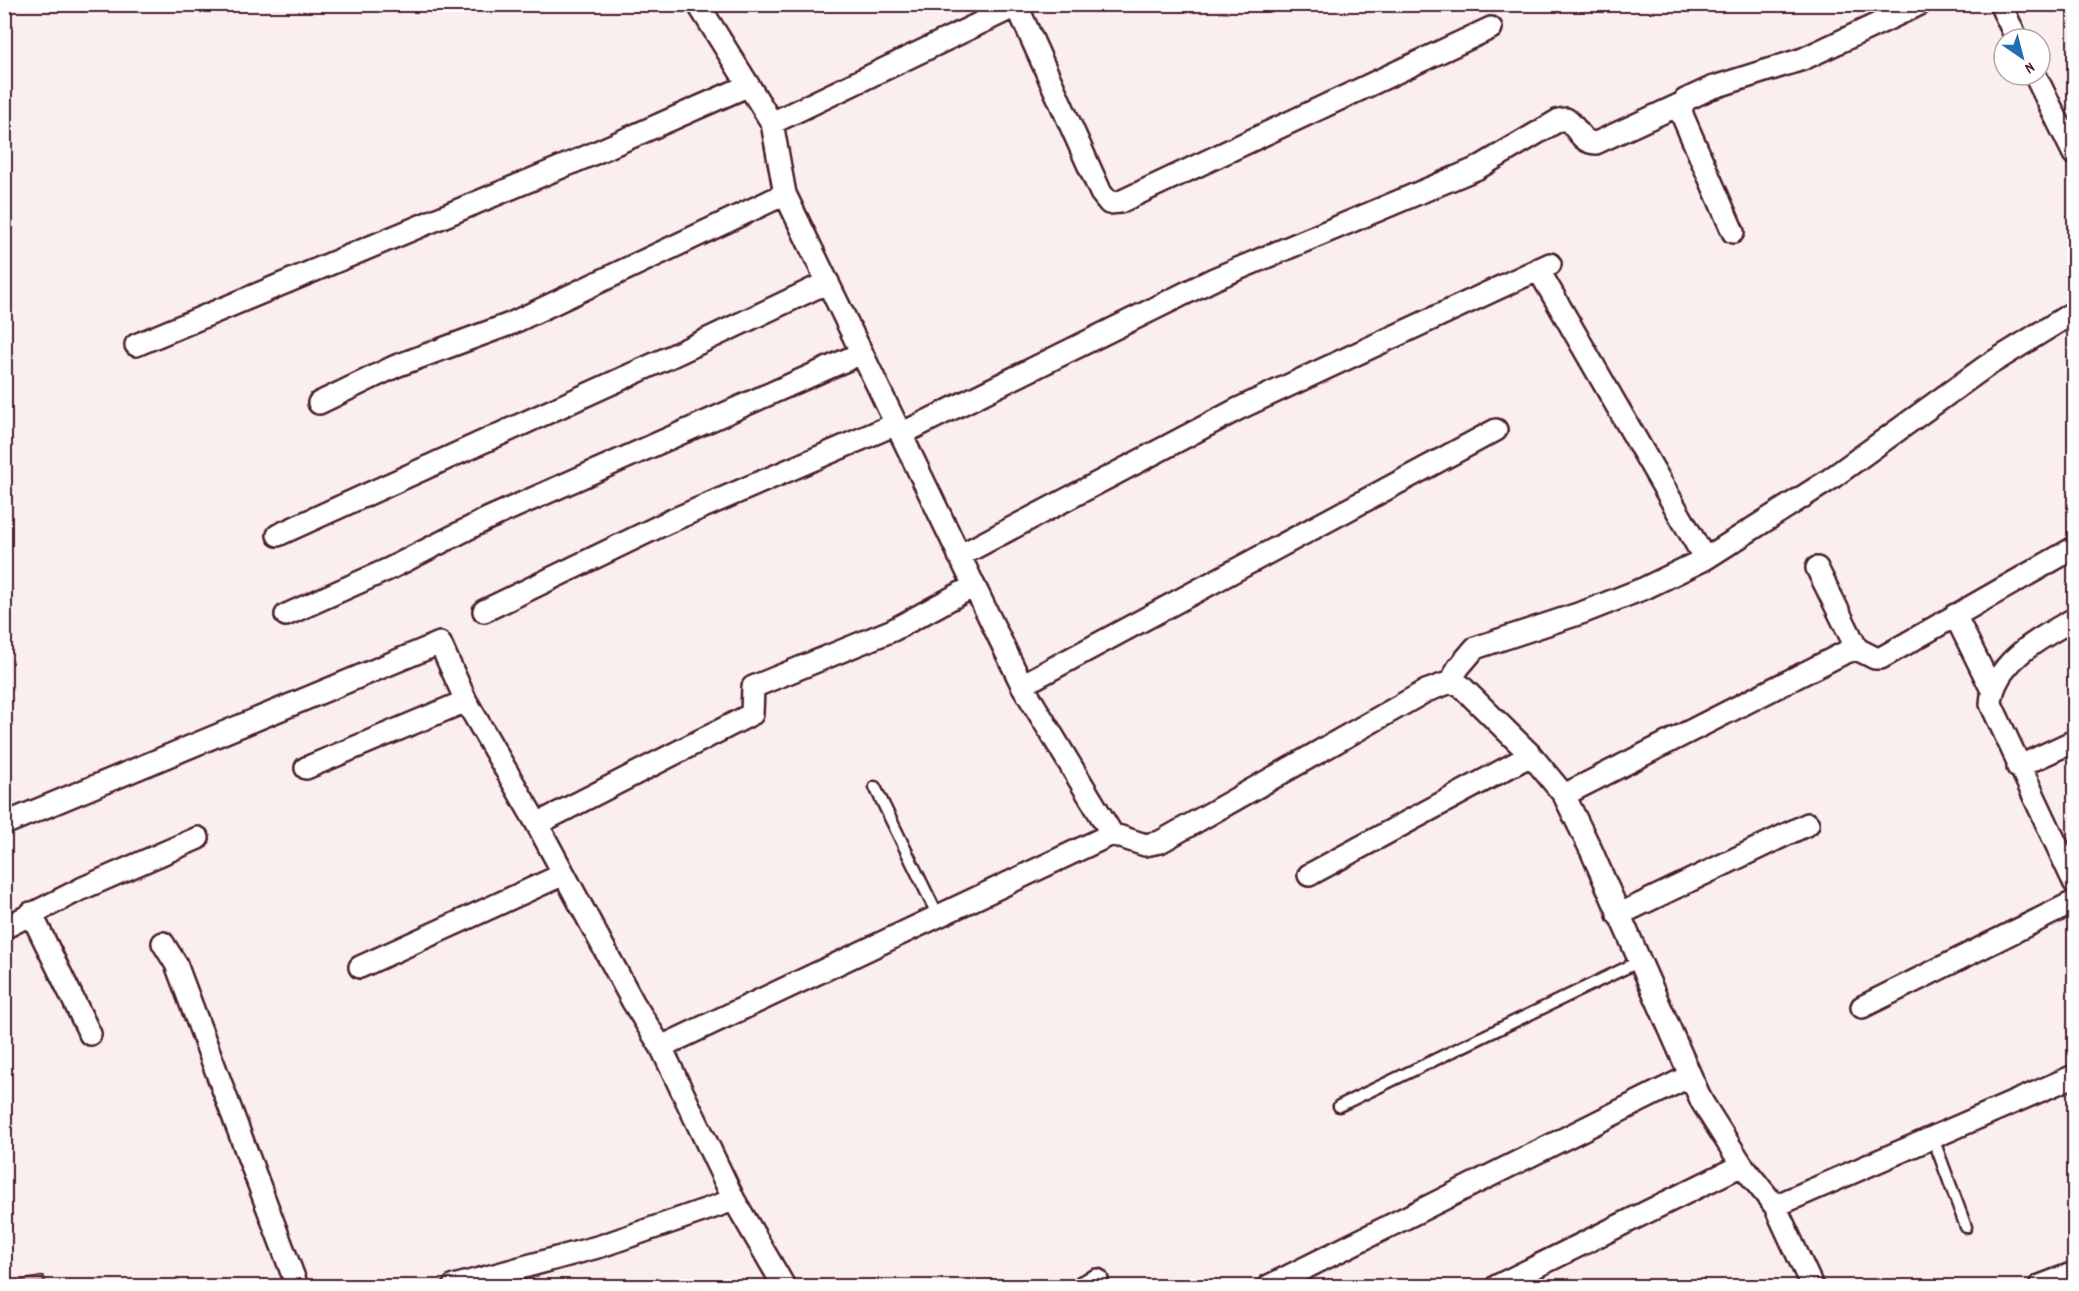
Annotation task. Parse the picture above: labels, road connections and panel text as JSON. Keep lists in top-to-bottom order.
{
  "north": "bottom right"
}
